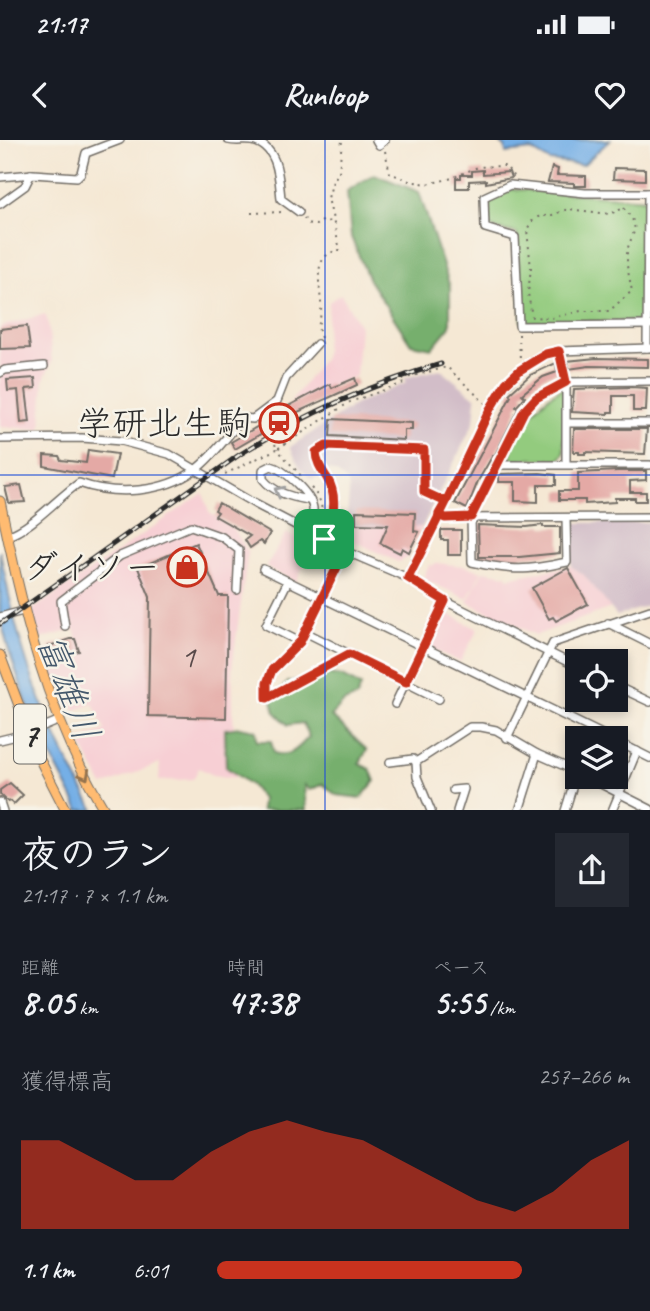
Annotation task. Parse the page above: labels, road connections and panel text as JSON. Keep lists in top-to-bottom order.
{
  "streets": {
    "main road": ["7"]
  },
  "water": ["富雄川"],
  "places": {
    "station": ["学研北生駒"],
    "shop": ["ダイソー"]
  },
  "house_numbers": ["1"],
  "page": {
    "status": "21:17",
    "header": "Runloop",
    "heading": ["夜のラン", "21:17 · 7 × 1.1 km"],
    "stats": [
      ["距離", "8.05 km"],
      ["時間", "47:38"],
      ["ペース", "5:55 /km"]
    ],
    "chart": ["獲得標高", "257–266 m"],
    "list": [
      {
        "name": "1.1 km",
        "note": "6:01"
      }
    ]
  }
}
